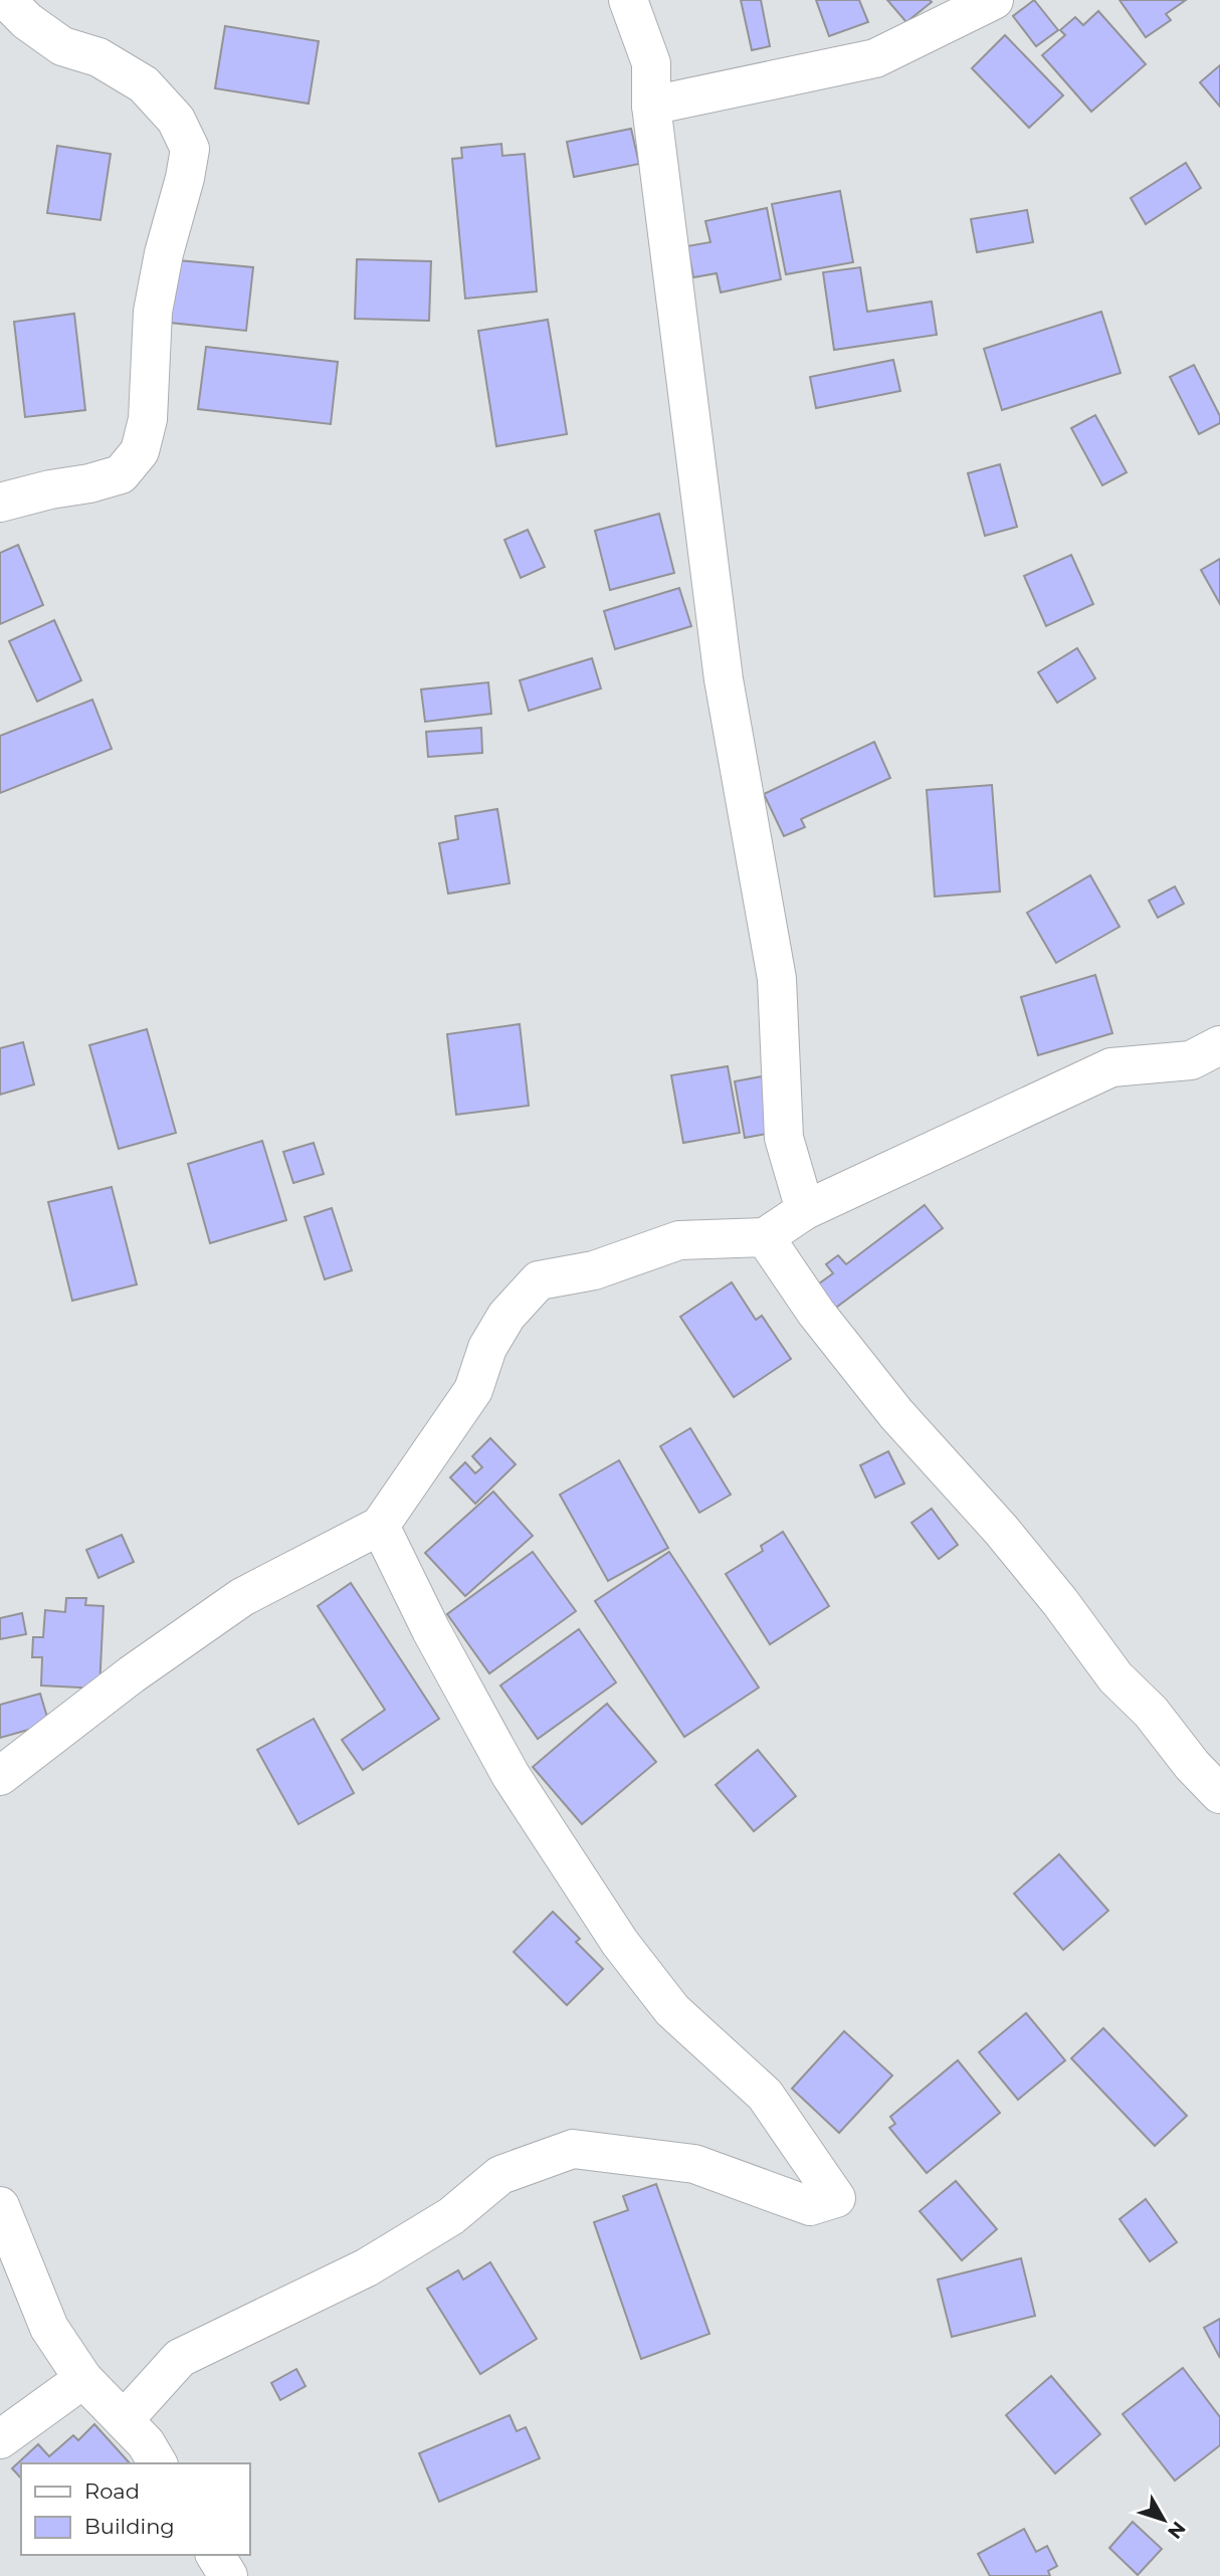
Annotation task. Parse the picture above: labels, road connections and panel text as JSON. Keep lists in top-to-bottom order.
{
  "legend": ["Road", "Building"],
  "north": "bottom right"
}
